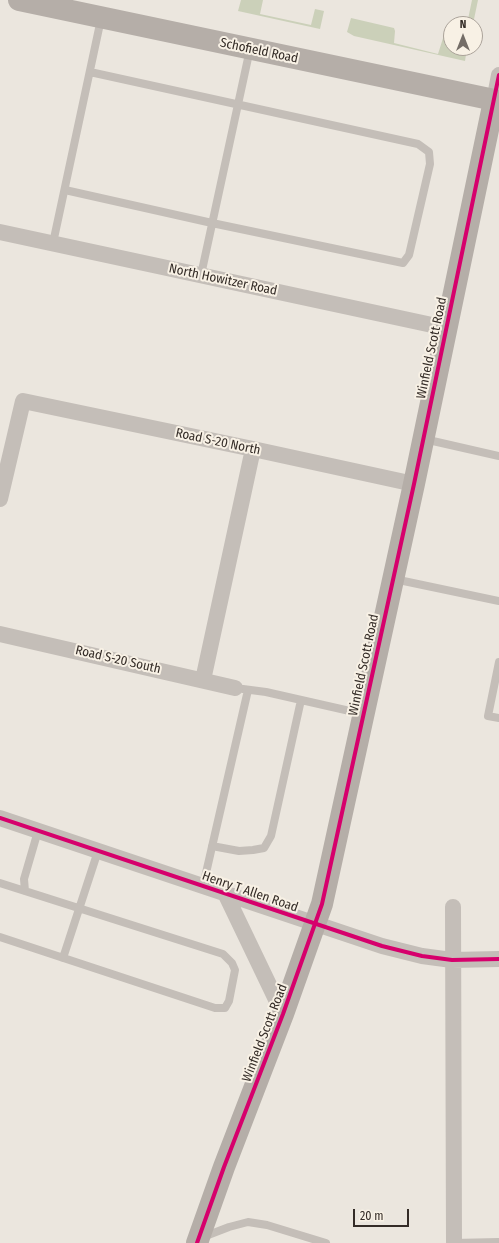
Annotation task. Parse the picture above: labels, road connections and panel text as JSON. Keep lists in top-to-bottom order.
{
  "streets": {
    "street": [
      "Schofield Road",
      "North Howitzer Road",
      "Winfield Scott Road",
      "Road S-20 North",
      "Road S-20 South",
      "Henry T Allen Road"
    ]
  },
  "crossings": [
    ["Schofield Road", "Winfield Scott Road"],
    ["North Howitzer Road", "Winfield Scott Road"],
    ["Winfield Scott Road", "Road S-20 North"],
    ["Winfield Scott Road", "Henry T Allen Road"]
  ],
  "scale_bar": "20 m",
  "north": "top"
}
